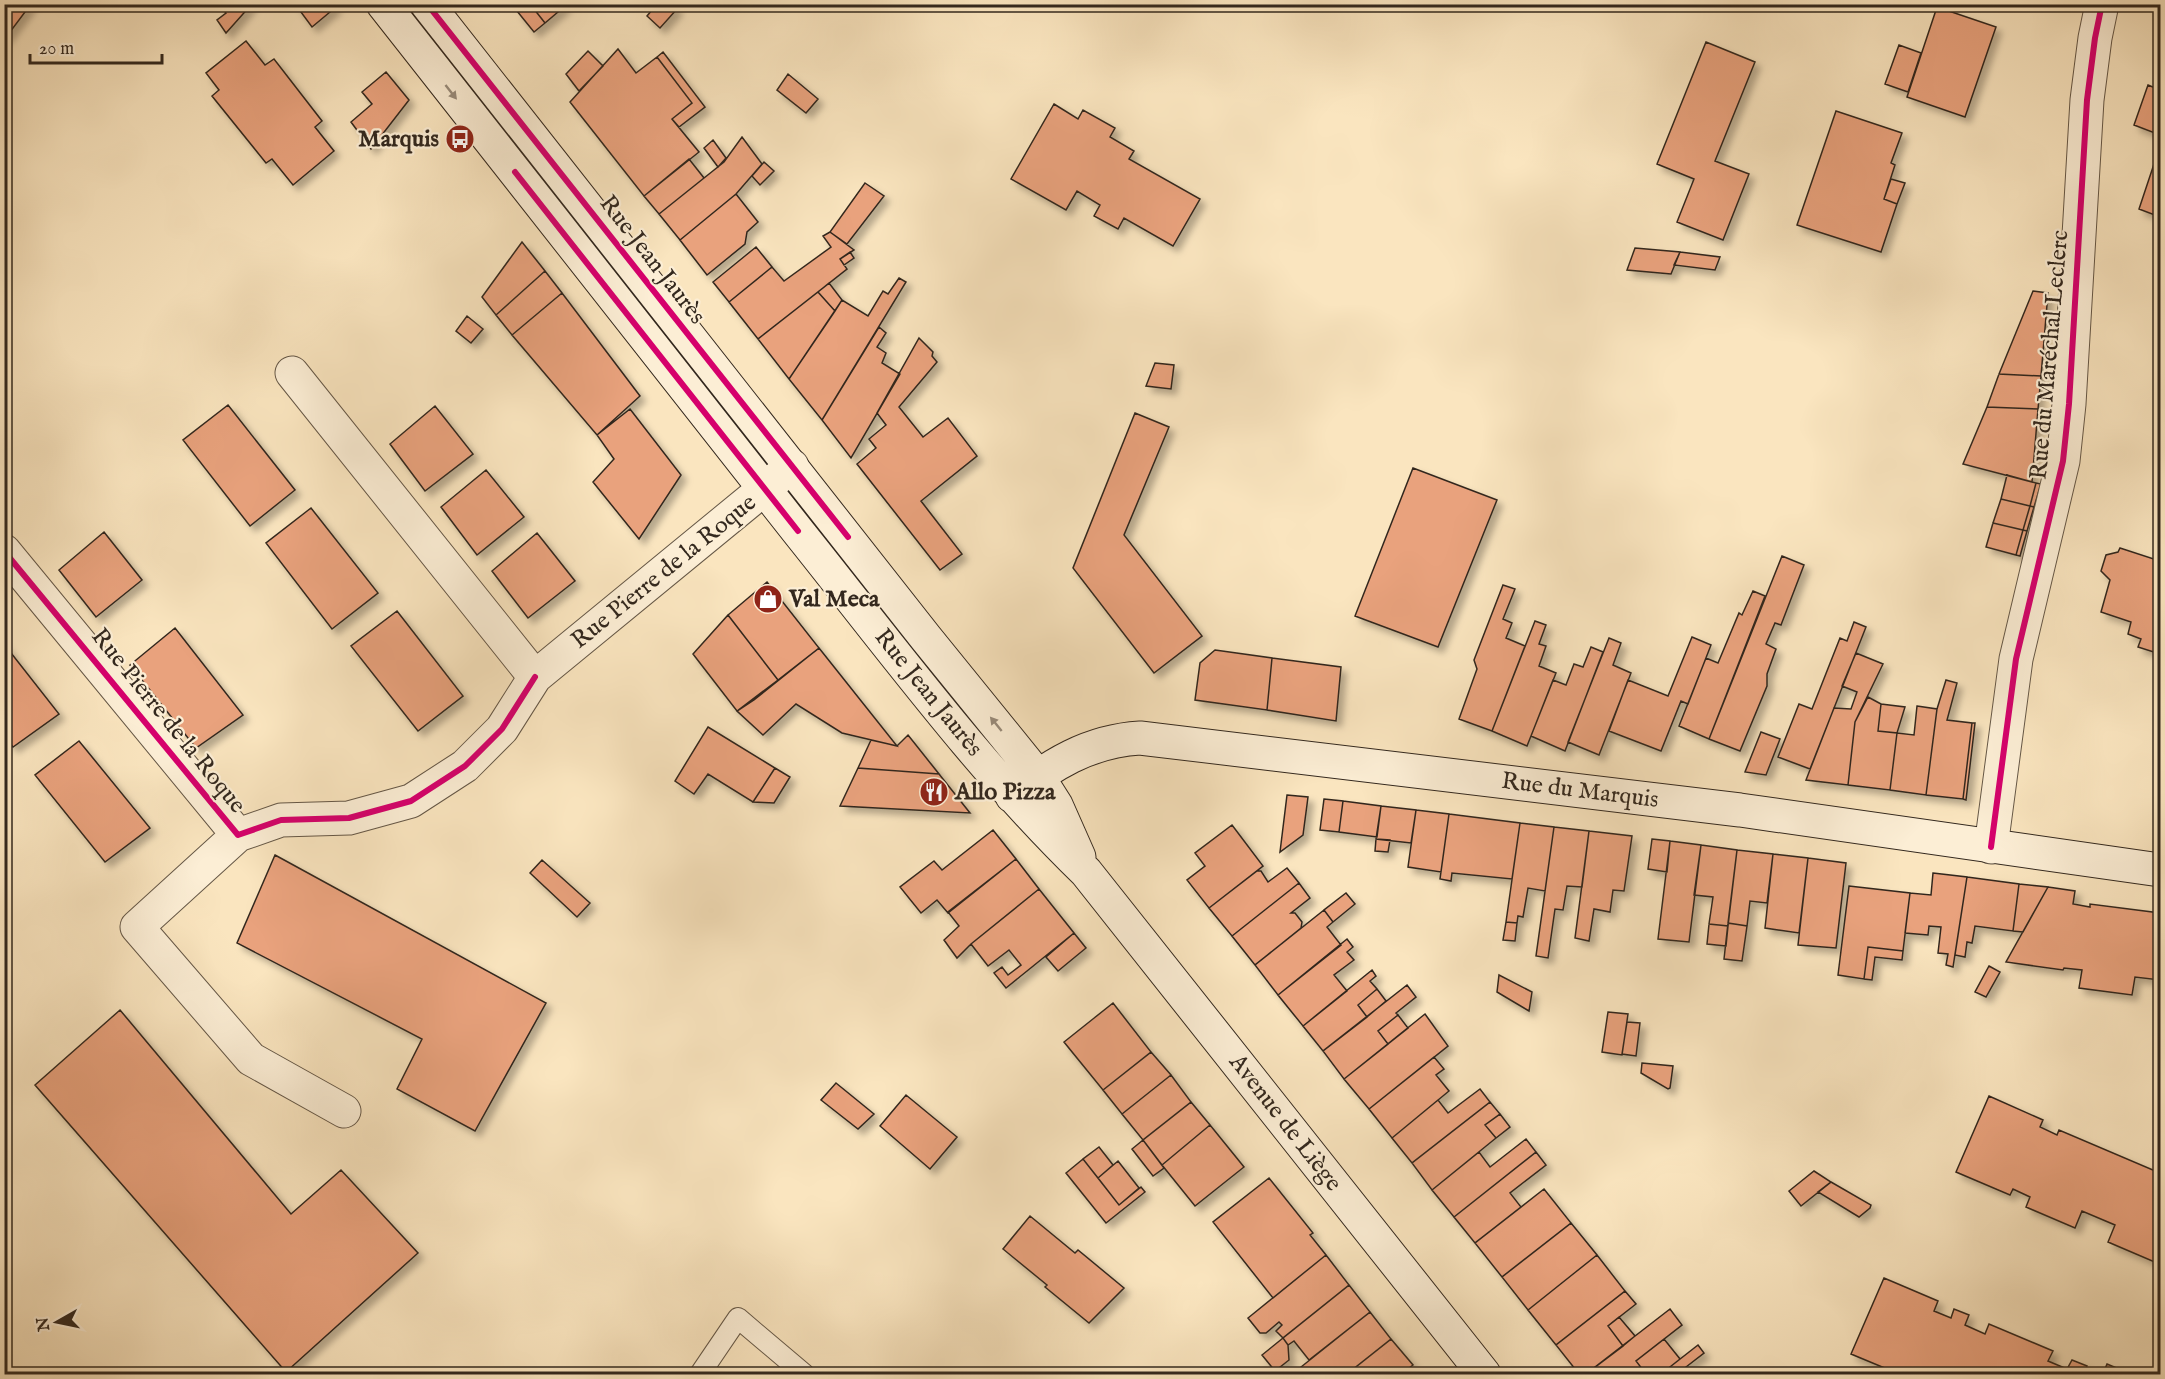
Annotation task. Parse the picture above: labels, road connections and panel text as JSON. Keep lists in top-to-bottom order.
{
  "streets": {
    "main road": [
      "Rue Jean Jaurès",
      "Rue du Maréchal Leclerc",
      "Rue Pierre de la Roque",
      "Rue du Marquis",
      "Avenue de Liège"
    ]
  },
  "crossings": [
    ["Rue Jean Jaurès", "Rue Pierre de la Roque"],
    ["Rue Jean Jaurès", "Rue du Marquis"],
    ["Rue Jean Jaurès", "Avenue de Liège"],
    ["Rue du Maréchal Leclerc", "Rue du Marquis"],
    ["Rue du Marquis", "Avenue de Liège"]
  ],
  "places": {
    "bus stop": ["Marquis"],
    "shop": ["Val Meca"],
    "restaurant": ["Allo Pizza"]
  },
  "scale_bar": "20 m",
  "north": "left"
}
